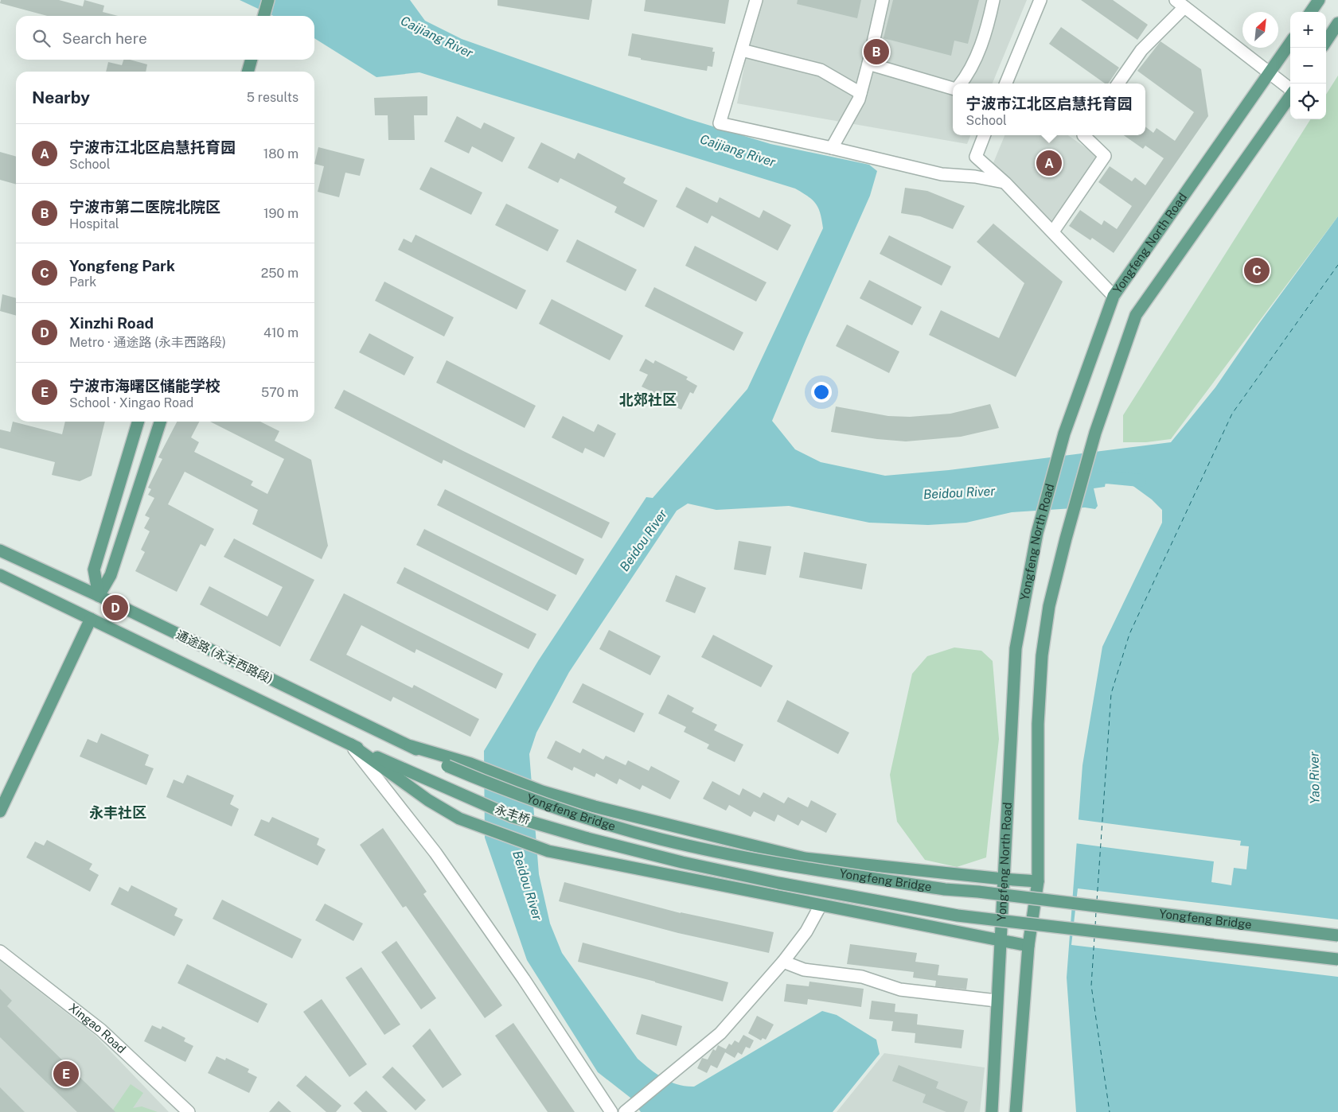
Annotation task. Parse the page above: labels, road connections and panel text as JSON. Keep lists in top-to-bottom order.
{
  "streets": {
    "main road": ["Yongfeng North Road", "通途路 (永丰西路段)", "Yongfeng Bridge"],
    "street": ["Xingao Road"]
  },
  "crossings": [
    ["通途路 (永丰西路段)", "Yongfeng Bridge"]
  ],
  "districts": ["北郊社区", "永丰社区"],
  "water": ["Caijiang River", "Beidou River", "Yao River"],
  "north": "top right",
  "page": {
    "map_buttons": ["+", "−"],
    "search": "Search here",
    "pins": [
      "B",
      "A",
      "C",
      "D",
      "E"
    ],
    "heading": ["Nearby", "5 results"],
    "popup": ["宁波市江北区启慧托育园", "School"],
    "list": [
      {
        "mark": "A",
        "name": "宁波市江北区启慧托育园",
        "note": "School",
        "value": "180 m"
      },
      {
        "mark": "B",
        "name": "宁波市第二医院北院区",
        "note": "Hospital",
        "value": "190 m"
      },
      {
        "mark": "C",
        "name": "Yongfeng Park",
        "note": "Park",
        "value": "250 m"
      },
      {
        "mark": "D",
        "name": "Xinzhi Road",
        "note": "Metro · 通途路 (永丰西路段)",
        "value": "410 m"
      },
      {
        "mark": "E",
        "name": "宁波市海曙区储能学校",
        "note": "School · Xingao Road",
        "value": "570 m"
      }
    ]
  }
}
